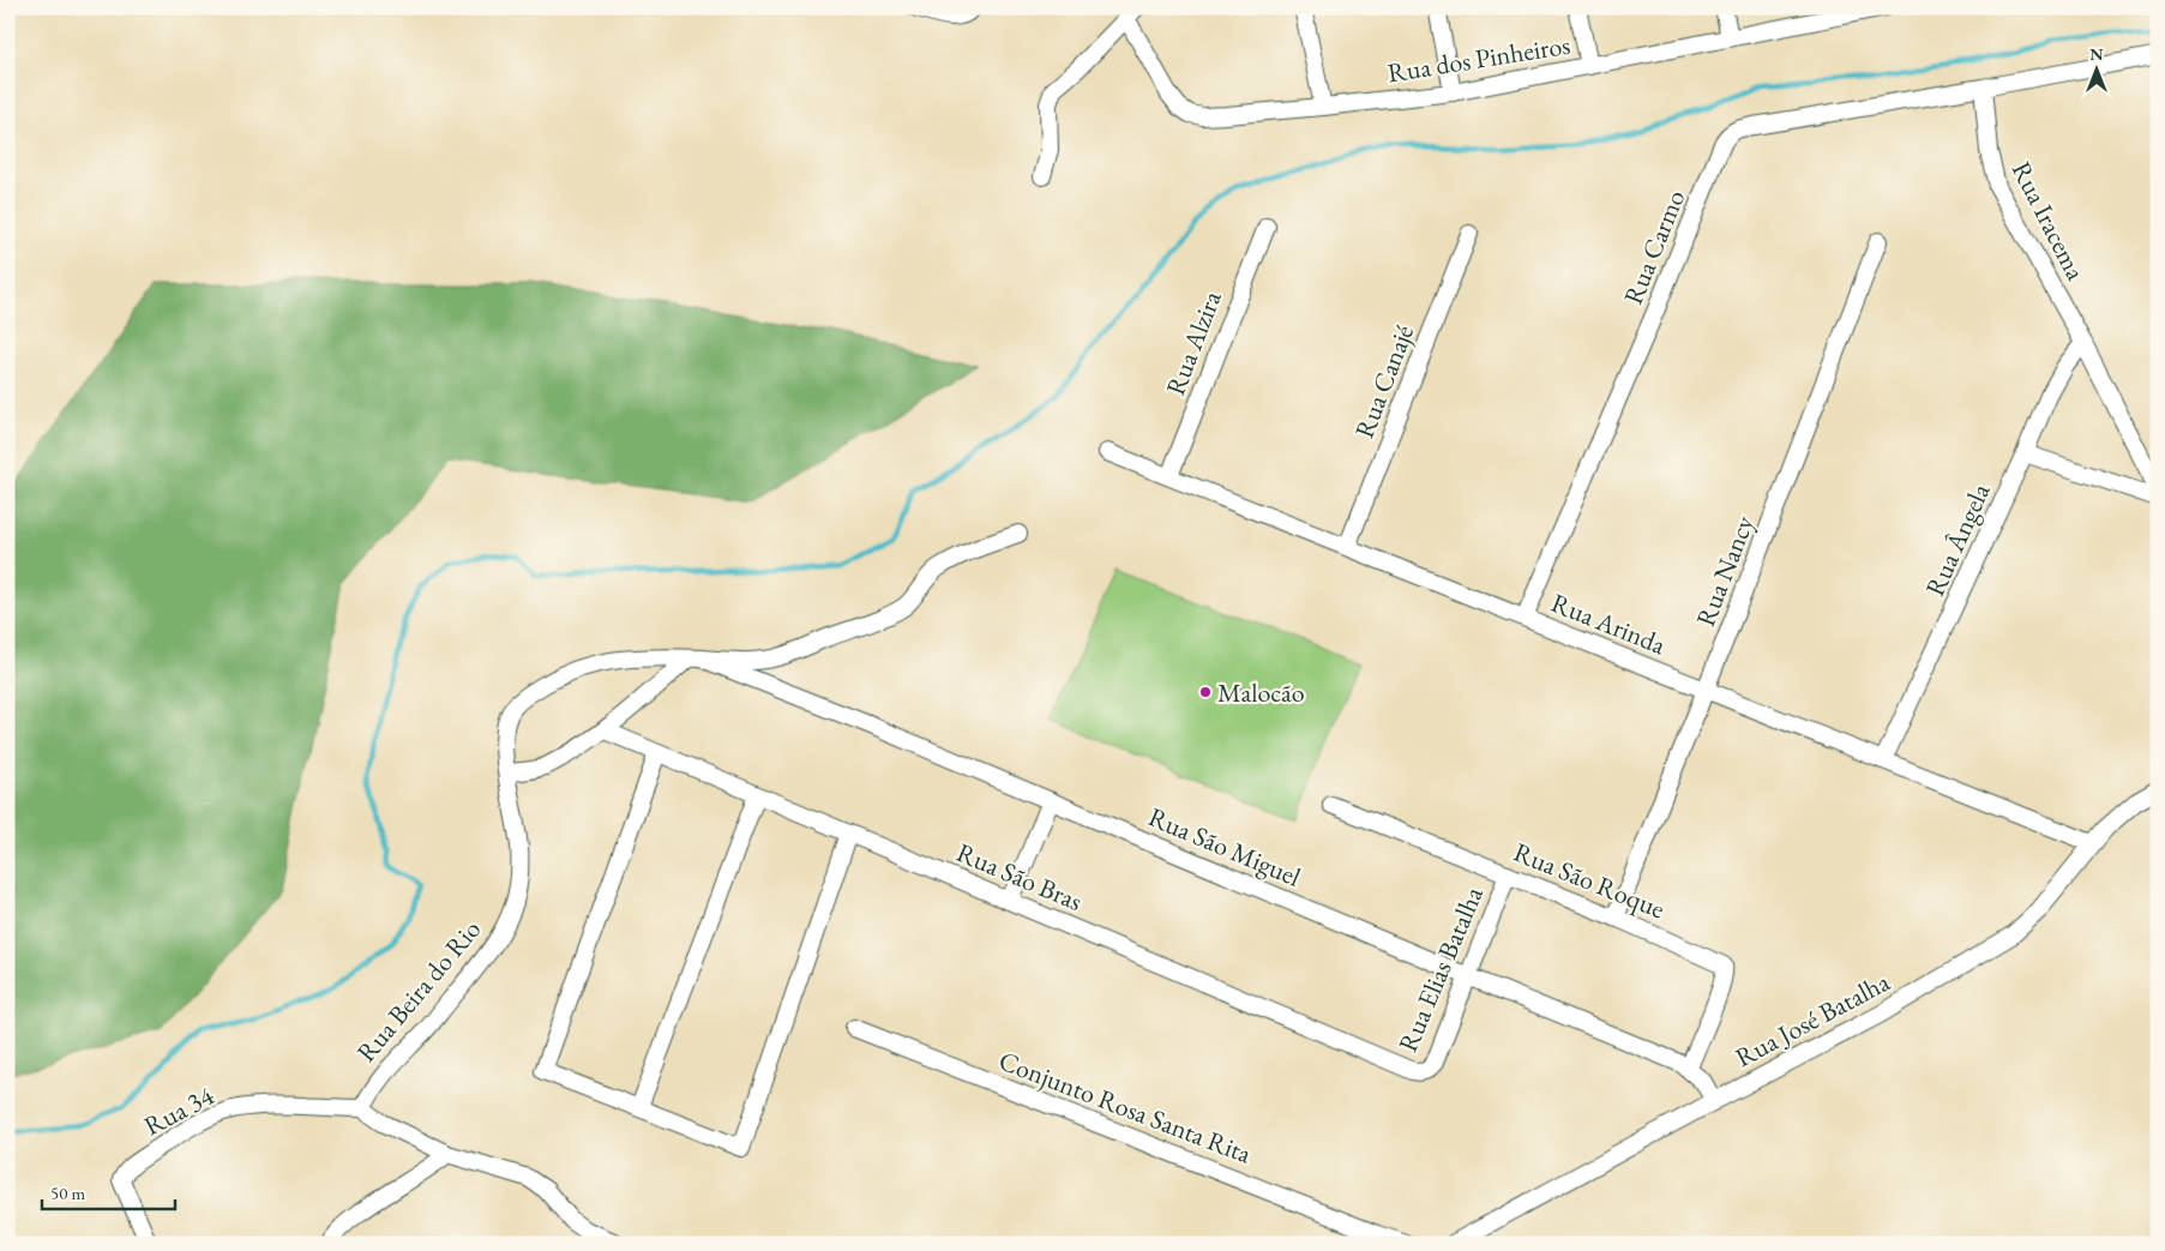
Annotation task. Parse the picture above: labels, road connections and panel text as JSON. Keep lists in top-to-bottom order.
{
  "streets": {
    "street": [
      "Rua dos Pinheiros",
      "Rua Iracema",
      "Rua Carmo",
      "Rua Alzira",
      "Rua Canajé",
      "Rua Ângela",
      "Rua Nancy",
      "Rua Arinda",
      "Rua São Miguel",
      "Rua São Bras",
      "Rua São Roque",
      "Rua Elias Batalha",
      "Rua Beira do Rio",
      "Rua José Batalha",
      "Conjunto Rosa Santa Rita",
      "Rua 34"
    ]
  },
  "crossings": [
    ["Rua Iracema", "Rua Carmo"],
    ["Rua Iracema", "Rua Ângela"],
    ["Rua Carmo", "Rua Arinda"],
    ["Rua Alzira", "Rua Arinda"],
    ["Rua Canajé", "Rua Arinda"],
    ["Rua Ângela", "Rua Arinda"],
    ["Rua Nancy", "Rua Arinda"],
    ["Rua Nancy", "Rua São Roque"],
    ["Rua Arinda", "Rua José Batalha"],
    ["Rua São Miguel", "Rua São Roque"],
    ["Rua São Miguel", "Rua Elias Batalha"],
    ["Rua São Miguel", "Rua Beira do Rio"],
    ["Rua São Miguel", "Rua José Batalha"],
    ["Rua São Bras", "Rua Elias Batalha"],
    ["Rua São Roque", "Rua Elias Batalha"],
    ["Rua Beira do Rio", "Rua 34"]
  ],
  "places": ["Malocão"],
  "scale_bar": "50 m",
  "north": "top"
}
